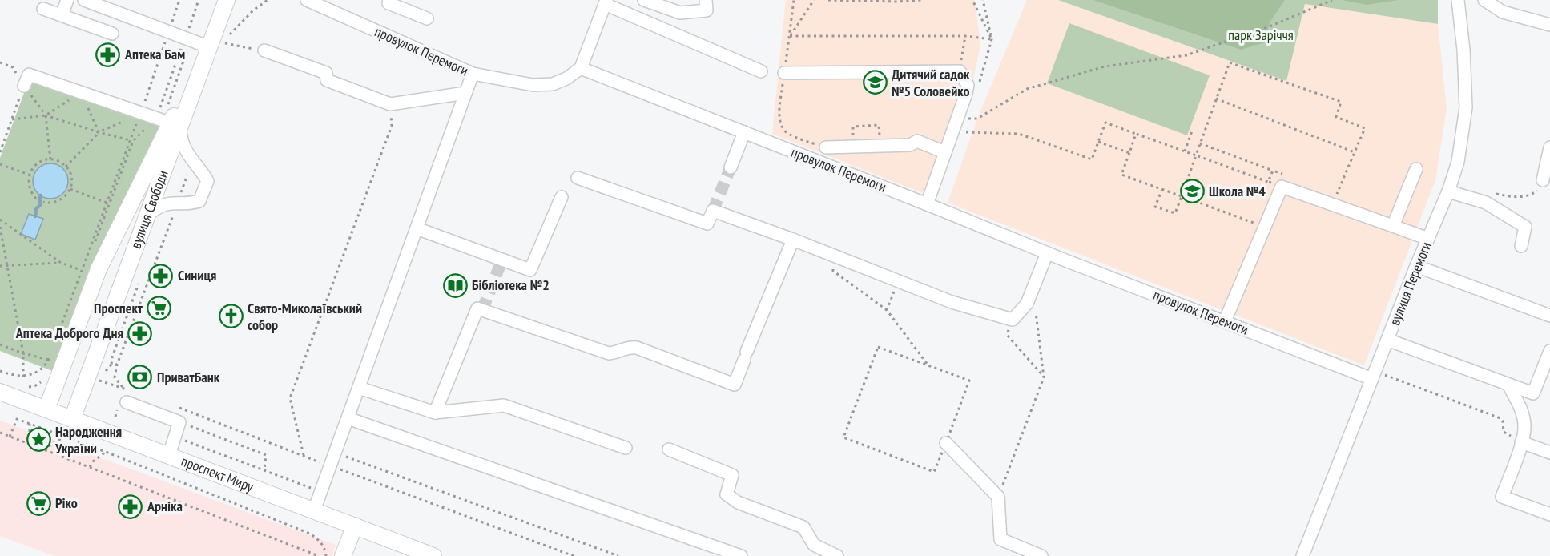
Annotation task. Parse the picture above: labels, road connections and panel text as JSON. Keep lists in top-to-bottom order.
{
  "streets": {
    "main road": ["вулиця Свободи", "проспект Миру"],
    "street": ["провулок Перемоги", "вулиця Перемоги"]
  },
  "crossings": [
    ["провулок Перемоги", "вулиця Перемоги"],
    ["вулиця Свободи", "проспект Миру"]
  ],
  "parks": ["парк Заріччя"],
  "places": {
    "pharmacy": [
      "Аптека Бам",
      "Синиця",
      "Аптека Доброго Дня",
      "Арніка"
    ],
    "school or university": ["Дитячий садок №5 Соловейко", "Школа №4"],
    "library": ["Бібліотека №2"],
    "supermarket": ["Проспект", "Ріко"],
    "church": ["Свято-Миколаївський собор"],
    "bank": ["ПриватБанк"],
    "place": ["Народження України"]
  }
}
